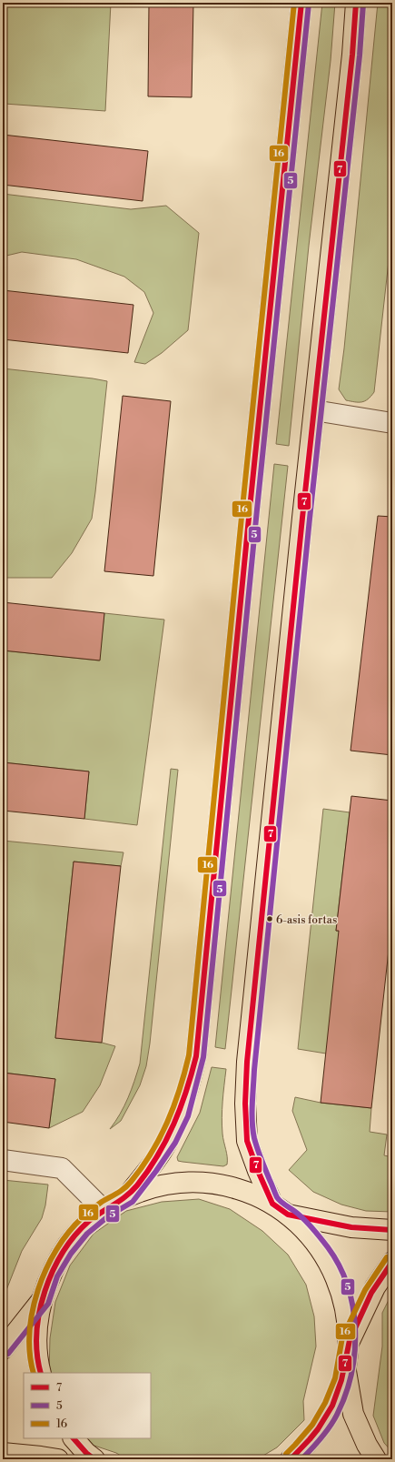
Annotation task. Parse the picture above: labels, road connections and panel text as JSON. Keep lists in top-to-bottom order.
{
  "places": ["6-asis fortas"],
  "lines": ["transit line 7", "transit line 16", "transit line 5"],
  "legend": ["7", "5", "16"]
}
